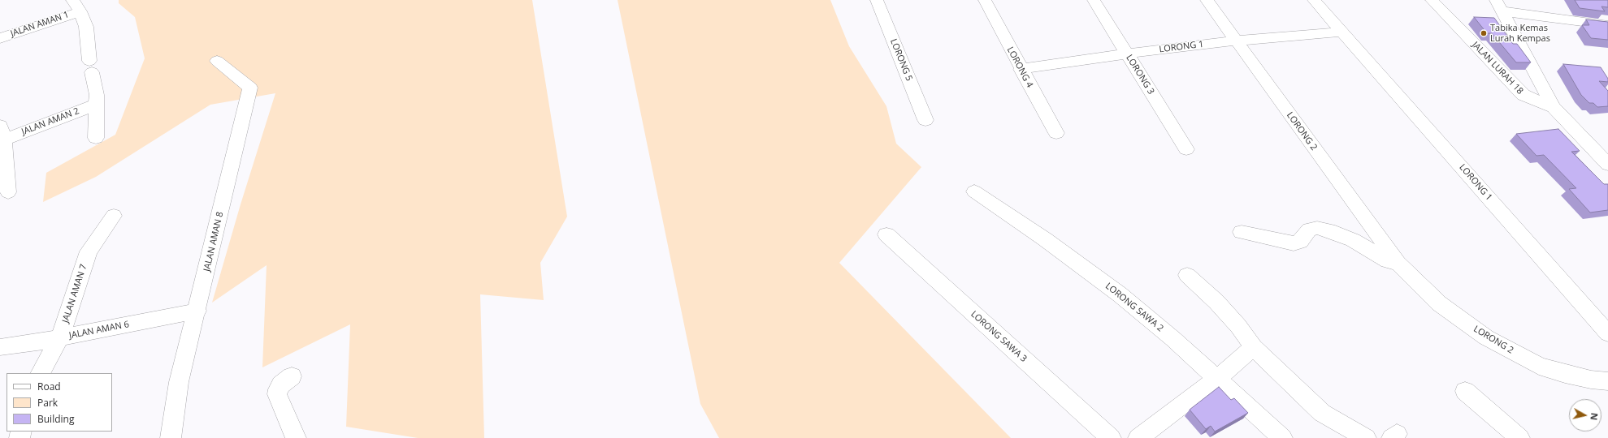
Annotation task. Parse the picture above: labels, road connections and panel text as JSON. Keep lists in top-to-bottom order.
{
  "streets": {
    "street": [
      "JALAN AMAN 1",
      "LORONG 1",
      "LORONG 5",
      "LORONG 4",
      "JALAN LURAH 18",
      "LORONG 3",
      "JALAN AMAN 2",
      "LORONG 2",
      "JALAN AMAN 8",
      "JALAN AMAN 7",
      "LORONG SAWA 2",
      "JALAN AMAN 6",
      "LORONG SAWA 3"
    ]
  },
  "crossings": [
    ["LORONG 1", "LORONG 4"],
    ["LORONG 1", "LORONG 3"],
    ["LORONG 1", "LORONG 2"],
    ["JALAN AMAN 8", "JALAN AMAN 6"],
    ["JALAN AMAN 7", "JALAN AMAN 6"]
  ],
  "places": ["Tabika Kemas Lurah Kempas"],
  "legend": ["Road", "Park", "Building"],
  "north": "right"
}
